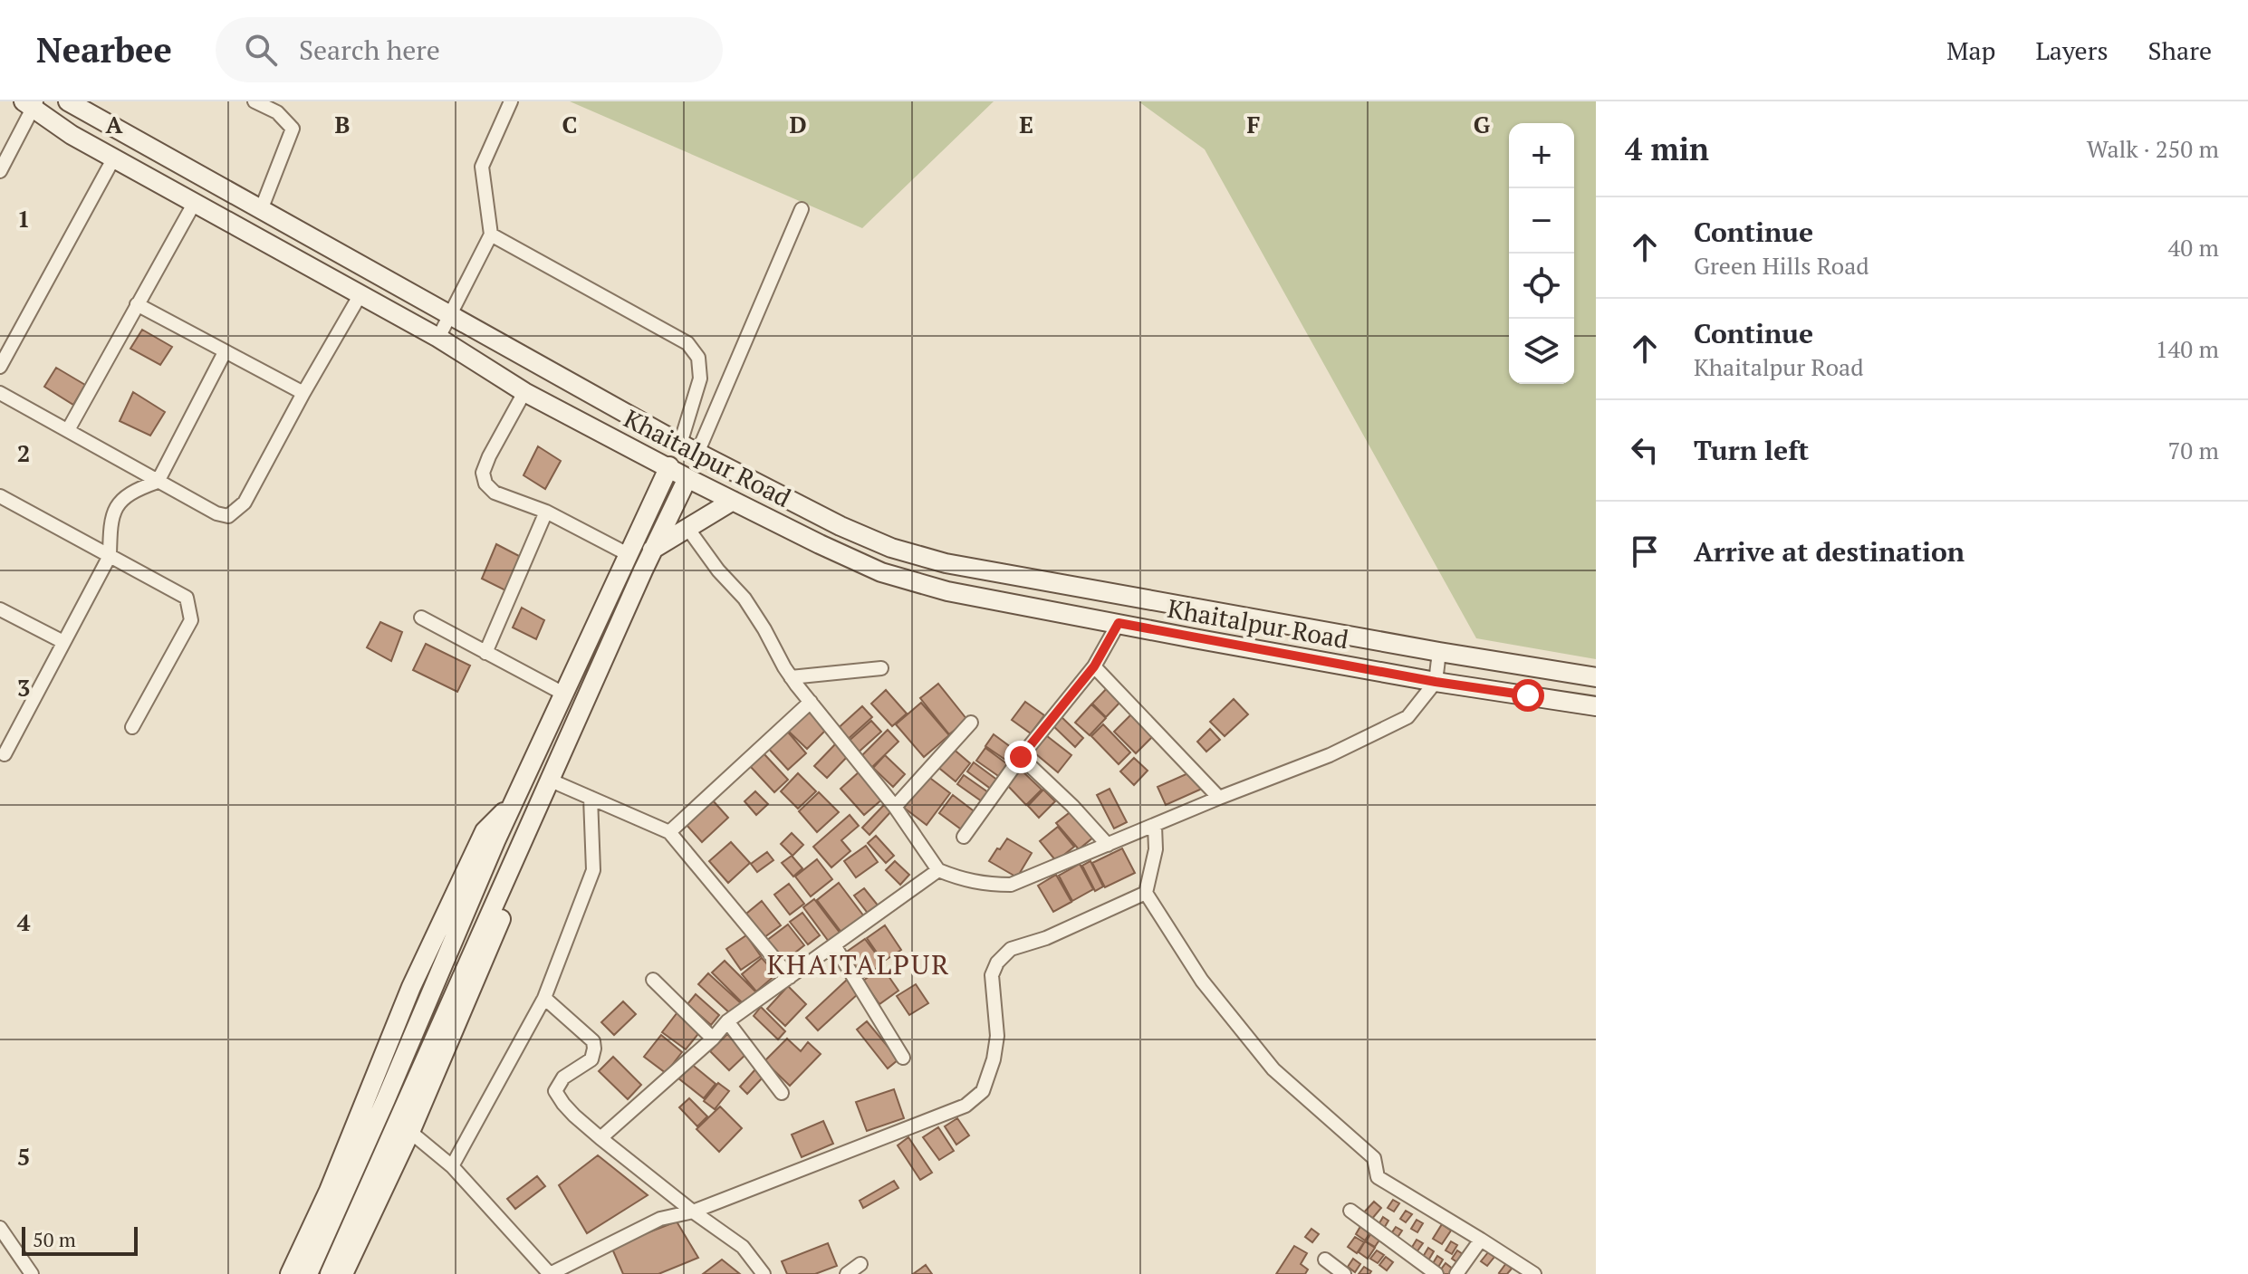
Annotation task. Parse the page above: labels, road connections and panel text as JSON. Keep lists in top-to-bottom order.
{
  "streets": {
    "street": ["Khaitalpur Road"]
  },
  "districts": ["KHAITALPUR"],
  "scale_bar": "50 m",
  "page": {
    "header": "Nearbee",
    "search": "Search here",
    "nav": ["Map", "Layers", "Share"],
    "heading": ["4 min", "Walk · 250 m"],
    "map_buttons": ["+", "−"],
    "list": [
      ["Continue", "Green Hills Road", "40 m"],
      ["Continue", "Khaitalpur Road", "140 m"],
      ["Turn left", "70 m"],
      "Arrive at destination"
    ],
    "scale": "50 m"
  },
  "grid": {
    "columns": [
      "A",
      "B",
      "C",
      "D",
      "E",
      "F",
      "G"
    ],
    "rows": [
      "1",
      "2",
      "3",
      "4",
      "5"
    ]
  }
}
